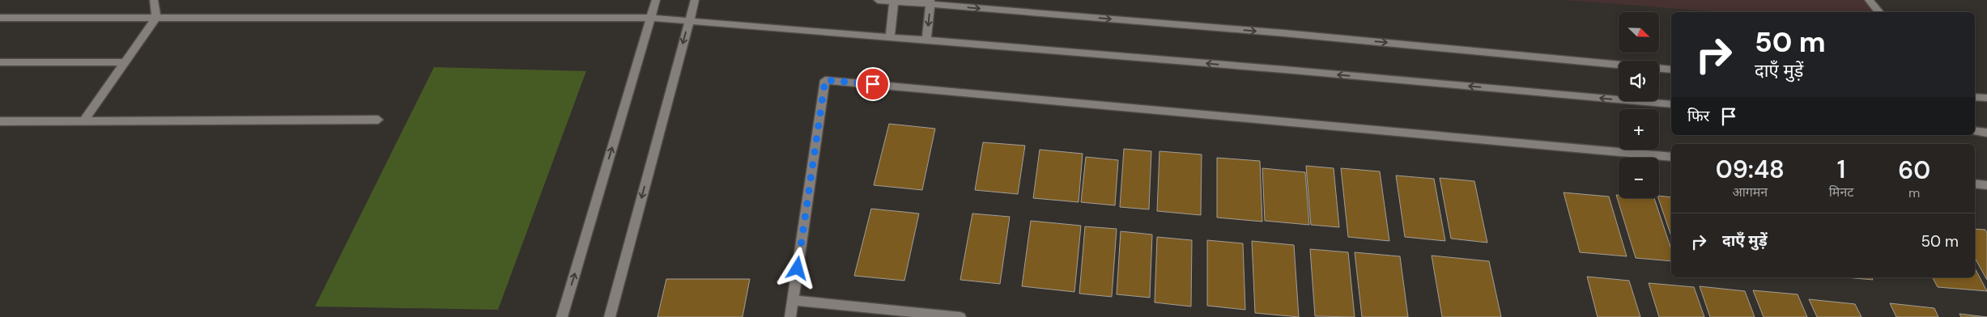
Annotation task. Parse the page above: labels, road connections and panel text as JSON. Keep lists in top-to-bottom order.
{
  "north": "bottom right",
  "page": {
    "map_buttons": ["+", "−"],
    "turn": ["50 m", "दाएँ मुड़ें"],
    "then": "फिर",
    "eta": [
      "09:48",
      "आगमन",
      "1",
      "मिनट",
      "60",
      "m"
    ],
    "list": [
      {
        "name": "दाएँ मुड़ें",
        "value": "50 m"
      }
    ]
  }
}
